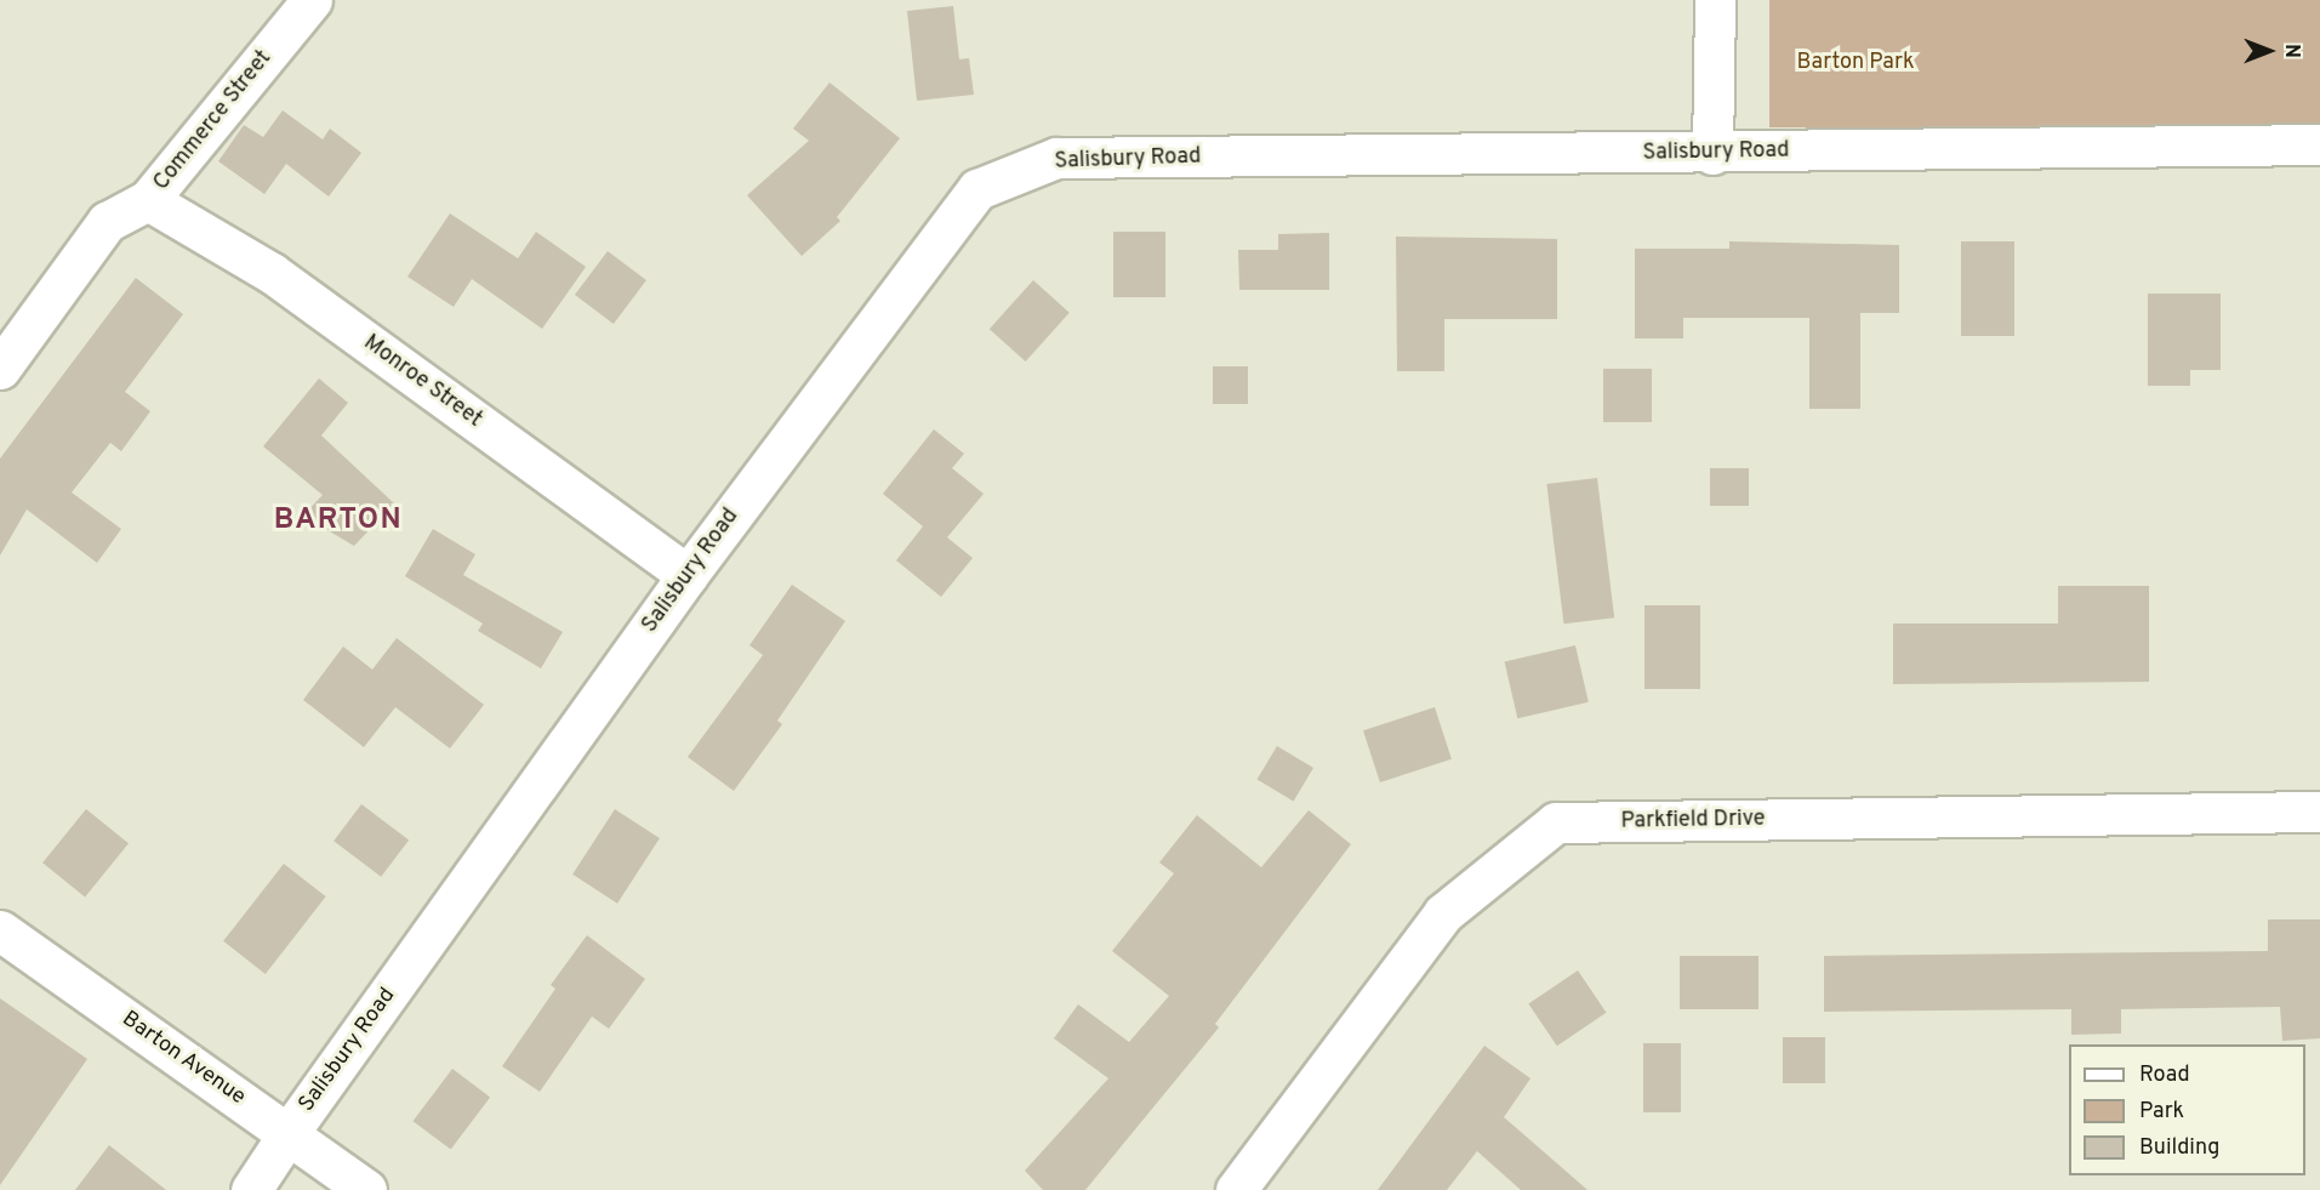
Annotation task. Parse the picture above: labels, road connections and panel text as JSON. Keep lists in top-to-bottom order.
{
  "streets": {
    "street": [
      "Commerce Street",
      "Salisbury Road",
      "Monroe Street",
      "Parkfield Drive",
      "Barton Avenue"
    ]
  },
  "crossings": [
    ["Commerce Street", "Monroe Street"],
    ["Salisbury Road", "Monroe Street"],
    ["Salisbury Road", "Barton Avenue"]
  ],
  "districts": ["BARTON"],
  "parks": ["Barton Park"],
  "legend": ["Road", "Park", "Building"],
  "north": "right"
}
